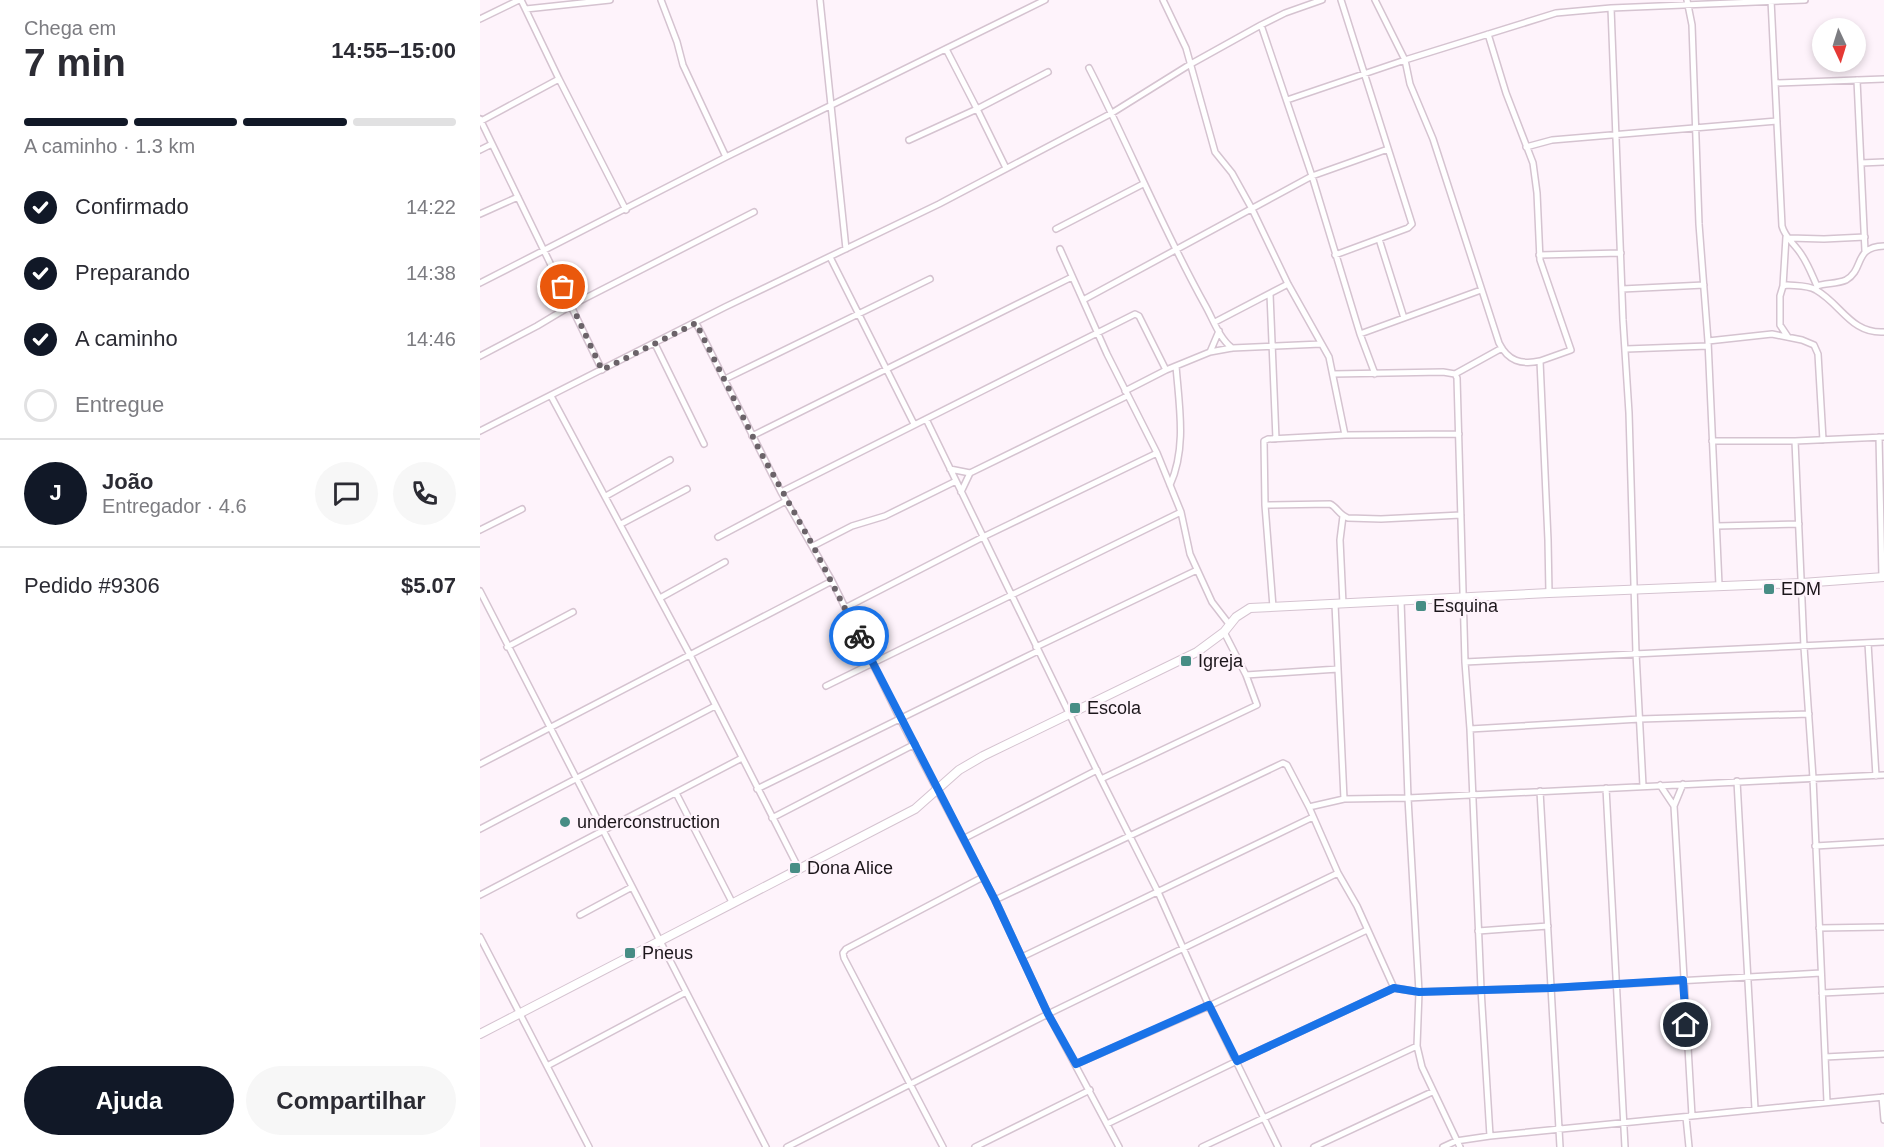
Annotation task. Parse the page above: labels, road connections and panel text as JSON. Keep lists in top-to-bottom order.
{
  "places": {
    "transit": [
      "EDM",
      "Esquina",
      "Igreja",
      "Escola",
      "Dona Alice",
      "Pneus"
    ],
    "other": ["underconstruction"]
  },
  "north": "bottom",
  "page": {
    "heading": ["7 min", "Chega em", "14:55–15:00"],
    "panel": [
      "João",
      "Entregador · 4.6",
      "Pedido #9306",
      "$5.07"
    ],
    "bar": "A caminho · 1.3 km",
    "list": [
      ["Confirmado", "14:22"],
      ["Preparando", "14:38"],
      ["A caminho", "14:46"],
      "Entregue"
    ],
    "round": "J",
    "buttons": ["Ajuda", "Compartilhar"]
  }
}
